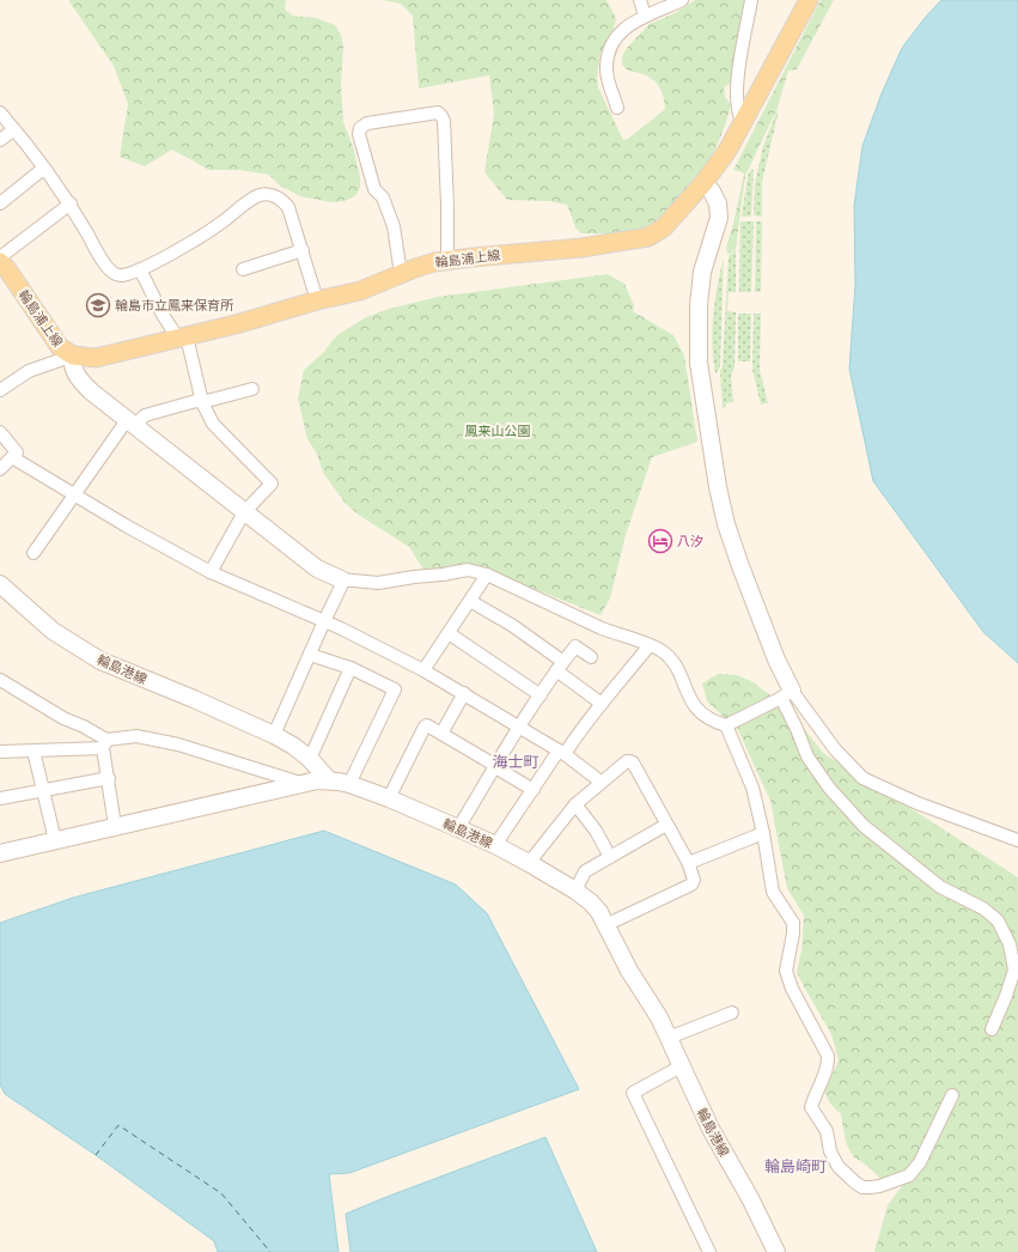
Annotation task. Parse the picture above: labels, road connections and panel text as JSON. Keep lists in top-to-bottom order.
{
  "streets": {
    "main road": ["輪島浦上線"],
    "street": ["輪島港線"]
  },
  "districts": ["海士町", "輪島崎町"],
  "parks": ["鳳来山公園"],
  "places": {
    "school or university": ["輪島市立鳳来保育所"],
    "hotel": ["八汐"]
  }
}
